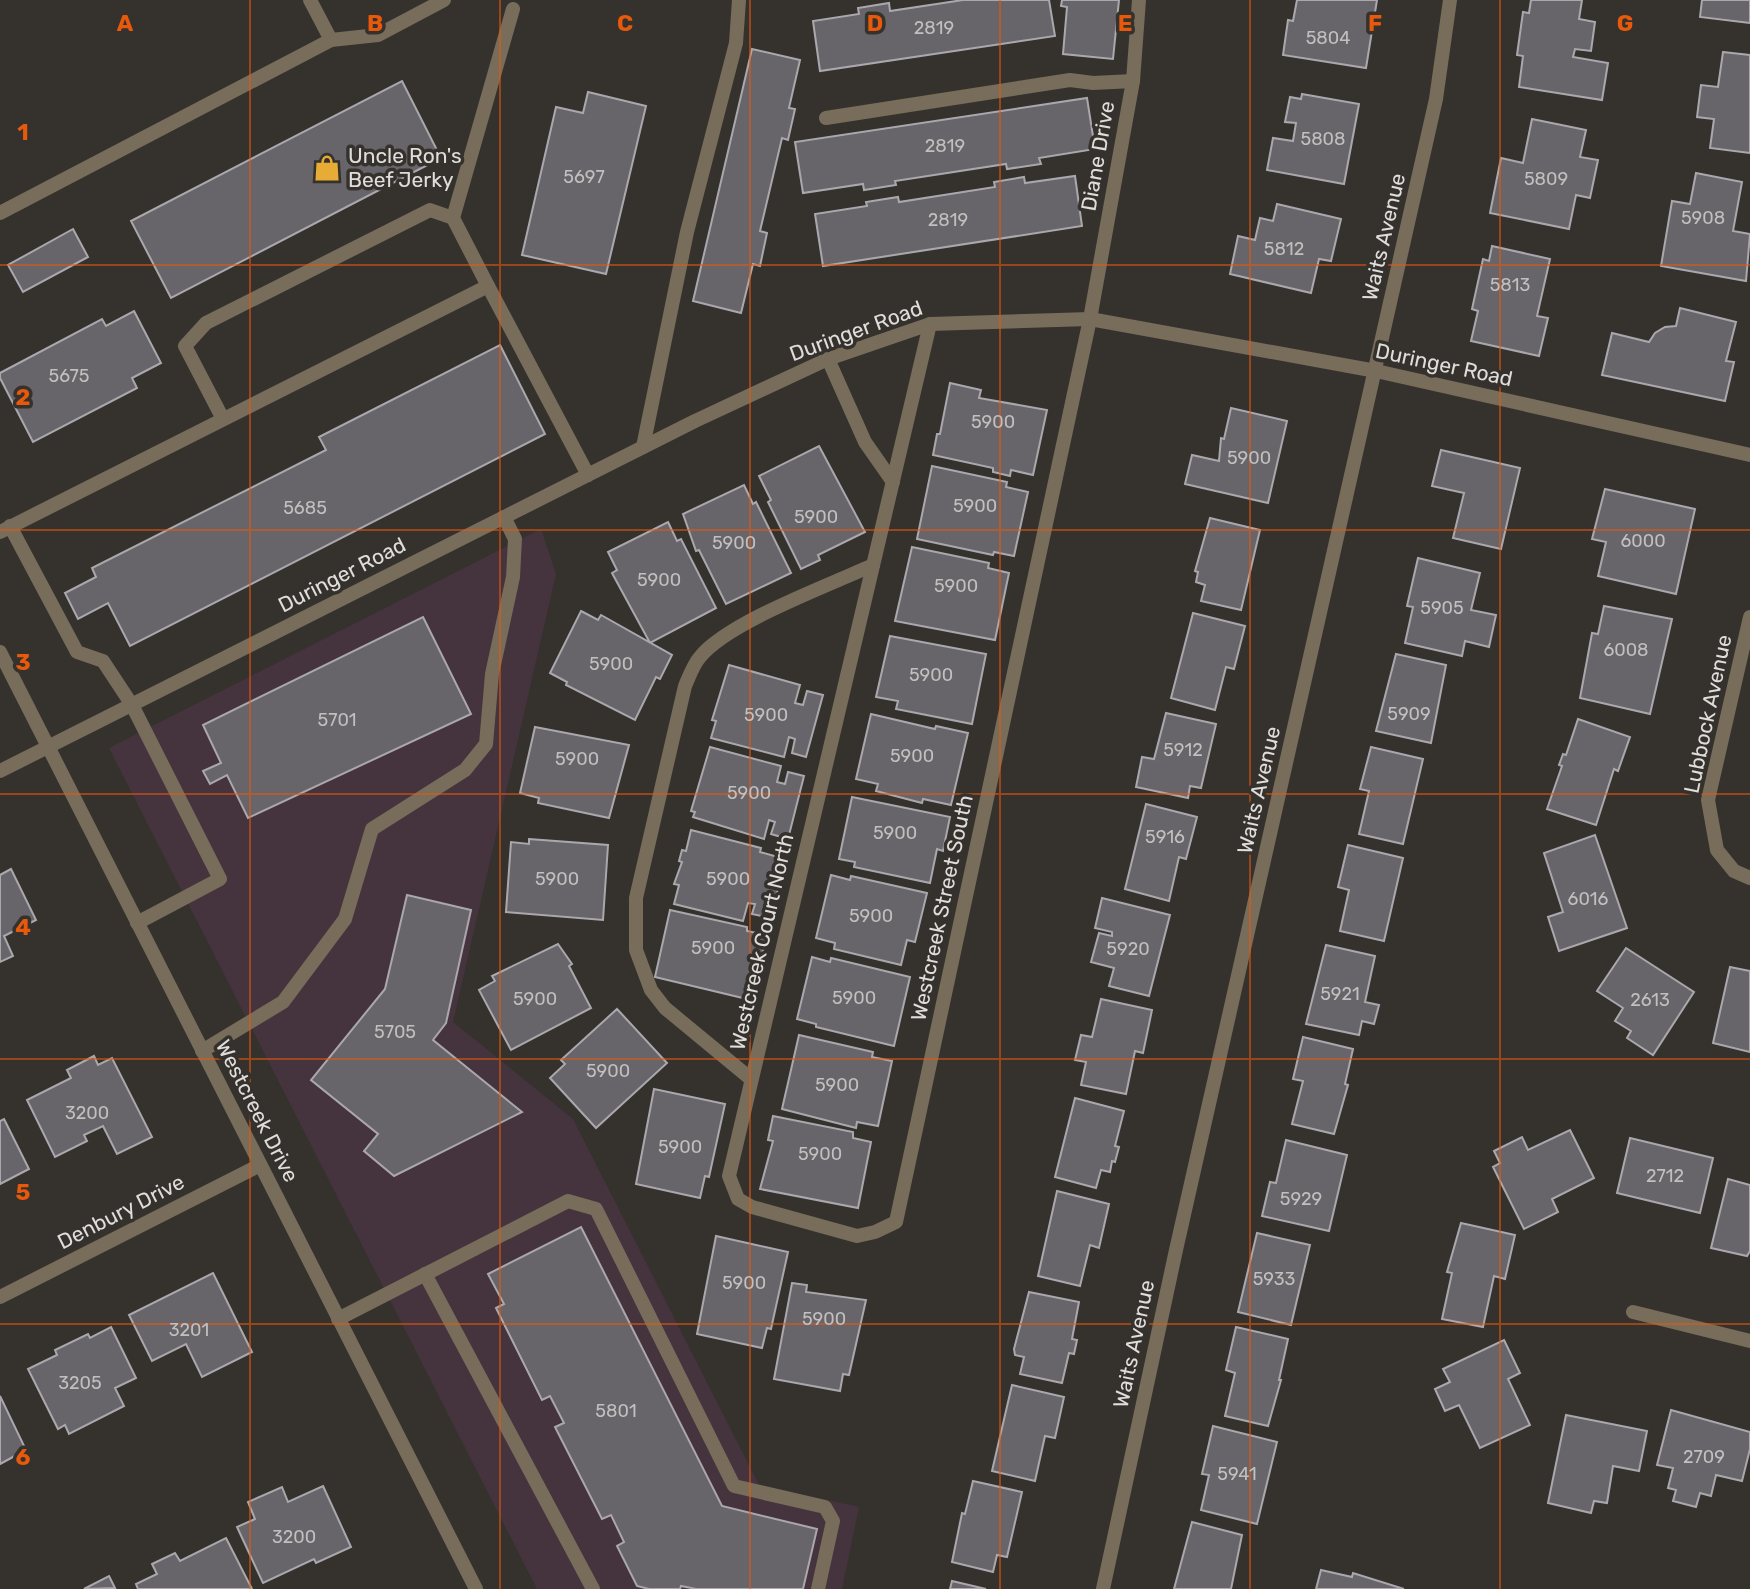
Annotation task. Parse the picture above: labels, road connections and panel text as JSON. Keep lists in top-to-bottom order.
{
  "streets": {
    "street": [
      "Diane Drive",
      "Waits Avenue",
      "Duringer Road",
      "Lubbock Avenue",
      "Westcreek Street South",
      "Westcreek Court North",
      "Westcreek Drive",
      "Denbury Drive"
    ]
  },
  "crossings": [
    ["Diane Drive", "Duringer Road"],
    ["Diane Drive", "Westcreek Street South"],
    ["Waits Avenue", "Duringer Road"],
    ["Duringer Road", "Westcreek Street South"],
    ["Duringer Road", "Westcreek Court North"],
    ["Duringer Road", "Westcreek Drive"],
    ["Westcreek Street South", "Westcreek Court North"],
    ["Westcreek Drive", "Denbury Drive"]
  ],
  "places": {
    "shop": ["Uncle Ron's Beef Jerky"]
  },
  "house_numbers": [
    "2819",
    "5804",
    "5808",
    "2819",
    "5697",
    "5809",
    "5908",
    "2819",
    "5812",
    "5813",
    "5675",
    "5900",
    "5900",
    "5900",
    "5685",
    "5900",
    "6000",
    "5900",
    "5900",
    "5900",
    "5905",
    "6008",
    "5900",
    "5900",
    "5909",
    "5900",
    "5701",
    "5912",
    "5900",
    "5900",
    "5900",
    "5900",
    "5916",
    "5900",
    "5900",
    "6016",
    "5900",
    "5900",
    "5920",
    "5921",
    "5900",
    "5900",
    "2613",
    "5705",
    "5900",
    "5900",
    "3200",
    "5900",
    "5900",
    "2712",
    "5929",
    "5933",
    "5900",
    "5900",
    "3201",
    "3205",
    "5801",
    "2709",
    "5941",
    "3200"
  ],
  "grid": {
    "columns": [
      "A",
      "B",
      "C",
      "D",
      "E",
      "F",
      "G"
    ],
    "rows": [
      "1",
      "2",
      "3",
      "4",
      "5",
      "6"
    ]
  }
}
